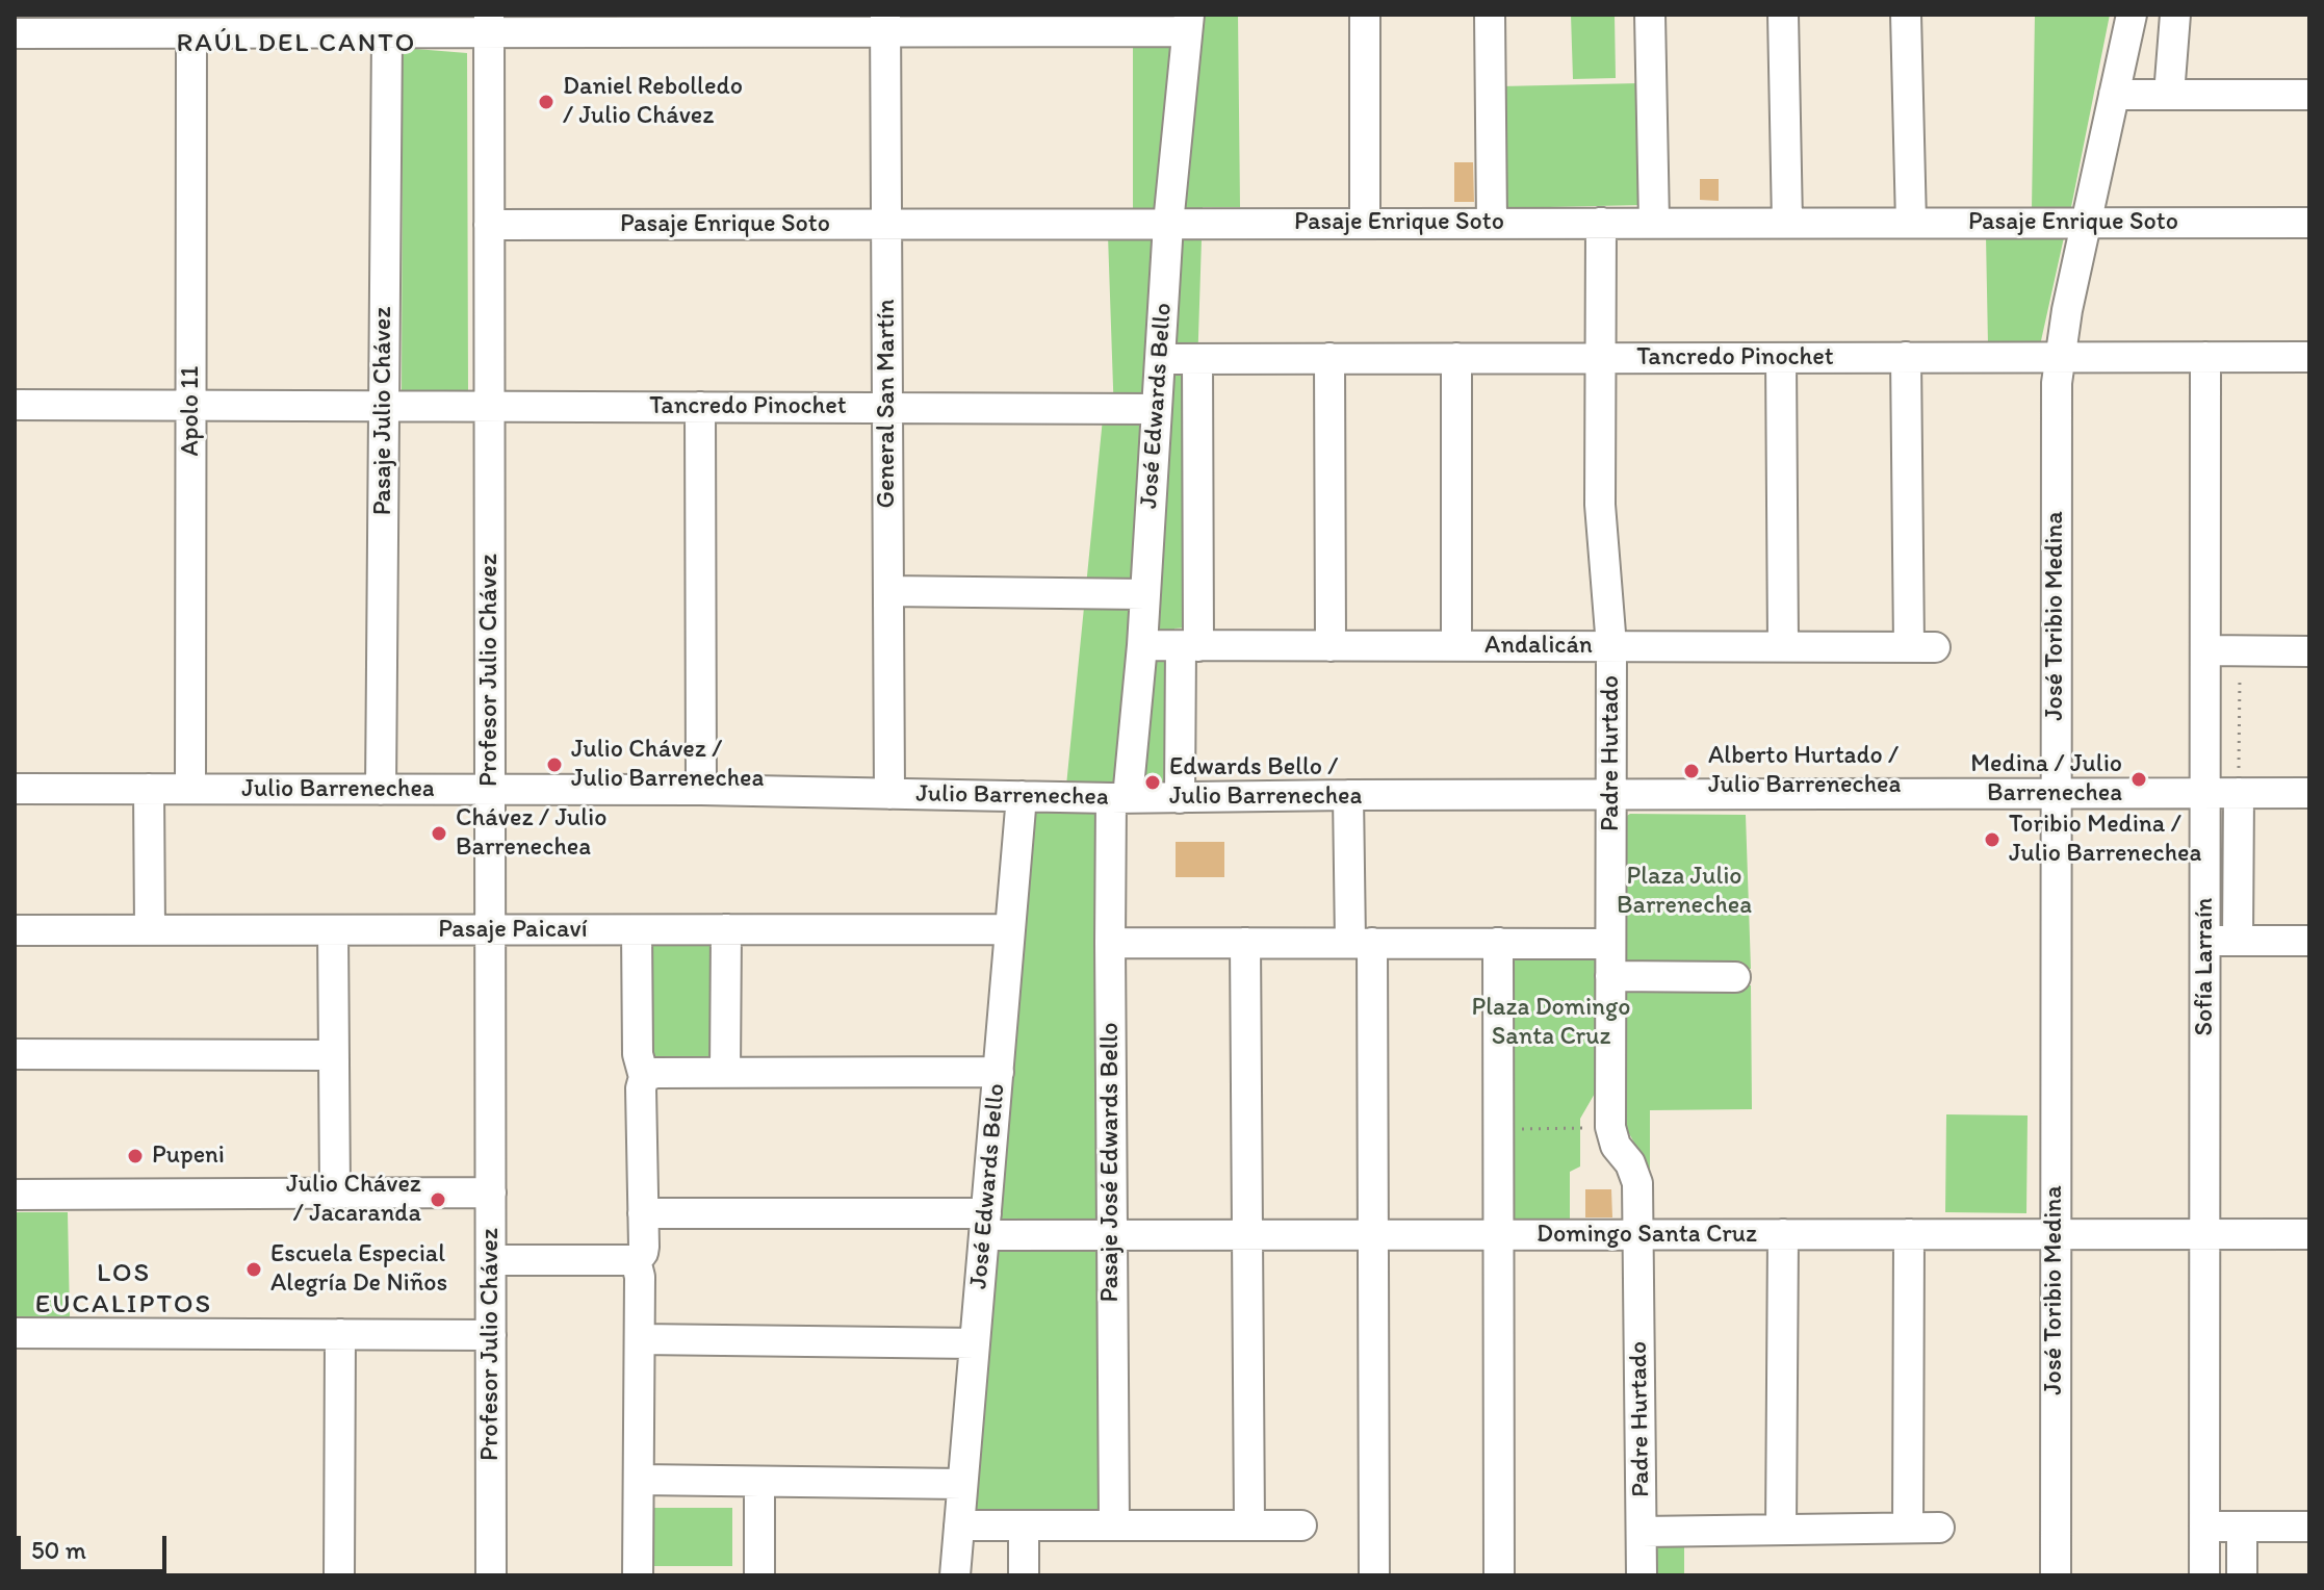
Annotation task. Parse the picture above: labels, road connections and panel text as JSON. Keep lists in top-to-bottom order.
{
  "streets": {
    "street": [
      "Pasaje Enrique Soto",
      "Tancredo Pinochet",
      "General San Martín",
      "José Edwards Bello",
      "Apolo 11",
      "Pasaje Julio Chávez",
      "José Toribio Medina",
      "Andalicán",
      "Profesor Julio Chávez",
      "Padre Hurtado",
      "Julio Barrenechea",
      "Pasaje Paicaví",
      "Sofía Larraín",
      "Pasaje José Edwards Bello",
      "Domingo Santa Cruz"
    ]
  },
  "crossings": [
    ["Pasaje Enrique Soto", "General San Martín"],
    ["Pasaje Enrique Soto", "José Edwards Bello"],
    ["Pasaje Enrique Soto", "José Toribio Medina"],
    ["Pasaje Enrique Soto", "Profesor Julio Chávez"],
    ["Pasaje Enrique Soto", "Padre Hurtado"],
    ["Tancredo Pinochet", "General San Martín"],
    ["Tancredo Pinochet", "José Edwards Bello"],
    ["Tancredo Pinochet", "Apolo 11"],
    ["Tancredo Pinochet", "Pasaje Julio Chávez"],
    ["Tancredo Pinochet", "José Toribio Medina"],
    ["Tancredo Pinochet", "Andalicán"],
    ["Tancredo Pinochet", "Profesor Julio Chávez"],
    ["Tancredo Pinochet", "Padre Hurtado"],
    ["Tancredo Pinochet", "Sofía Larraín"],
    ["General San Martín", "Julio Barrenechea"],
    ["José Edwards Bello", "Andalicán"],
    ["José Edwards Bello", "Julio Barrenechea"],
    ["José Edwards Bello", "Pasaje Paicaví"],
    ["José Edwards Bello", "Pasaje José Edwards Bello"],
    ["José Edwards Bello", "Domingo Santa Cruz"],
    ["Apolo 11", "Julio Barrenechea"],
    ["Pasaje Julio Chávez", "Julio Barrenechea"],
    ["José Toribio Medina", "Julio Barrenechea"],
    ["José Toribio Medina", "Domingo Santa Cruz"],
    ["Andalicán", "Padre Hurtado"],
    ["Profesor Julio Chávez", "Julio Barrenechea"],
    ["Profesor Julio Chávez", "Pasaje Paicaví"],
    ["Padre Hurtado", "Julio Barrenechea"],
    ["Padre Hurtado", "Domingo Santa Cruz"],
    ["Julio Barrenechea", "Sofía Larraín"],
    ["Julio Barrenechea", "Pasaje José Edwards Bello"],
    ["Sofía Larraín", "Domingo Santa Cruz"],
    ["Pasaje José Edwards Bello", "Domingo Santa Cruz"]
  ],
  "districts": ["RAÚL DEL CANTO", "LOS EUCALIPTOS"],
  "parks": ["Plaza Julio Barrenechea", "Plaza Domingo Santa Cruz"],
  "places": [
    "Daniel Rebolledo / Julio Chávez",
    "Julio Chávez / Julio Barrenechea",
    "Alberto Hurtado / Julio Barrenechea",
    "Medina / Julio Barrenechea",
    "Edwards Bello / Julio Barrenechea",
    "Chávez / Julio Barrenechea",
    "Toribio Medina / Julio Barrenechea",
    "Pupeni",
    "Julio Chávez / Jacaranda",
    "Escuela Especial Alegría De Niños"
  ],
  "scale_bar": "50 m"
}
